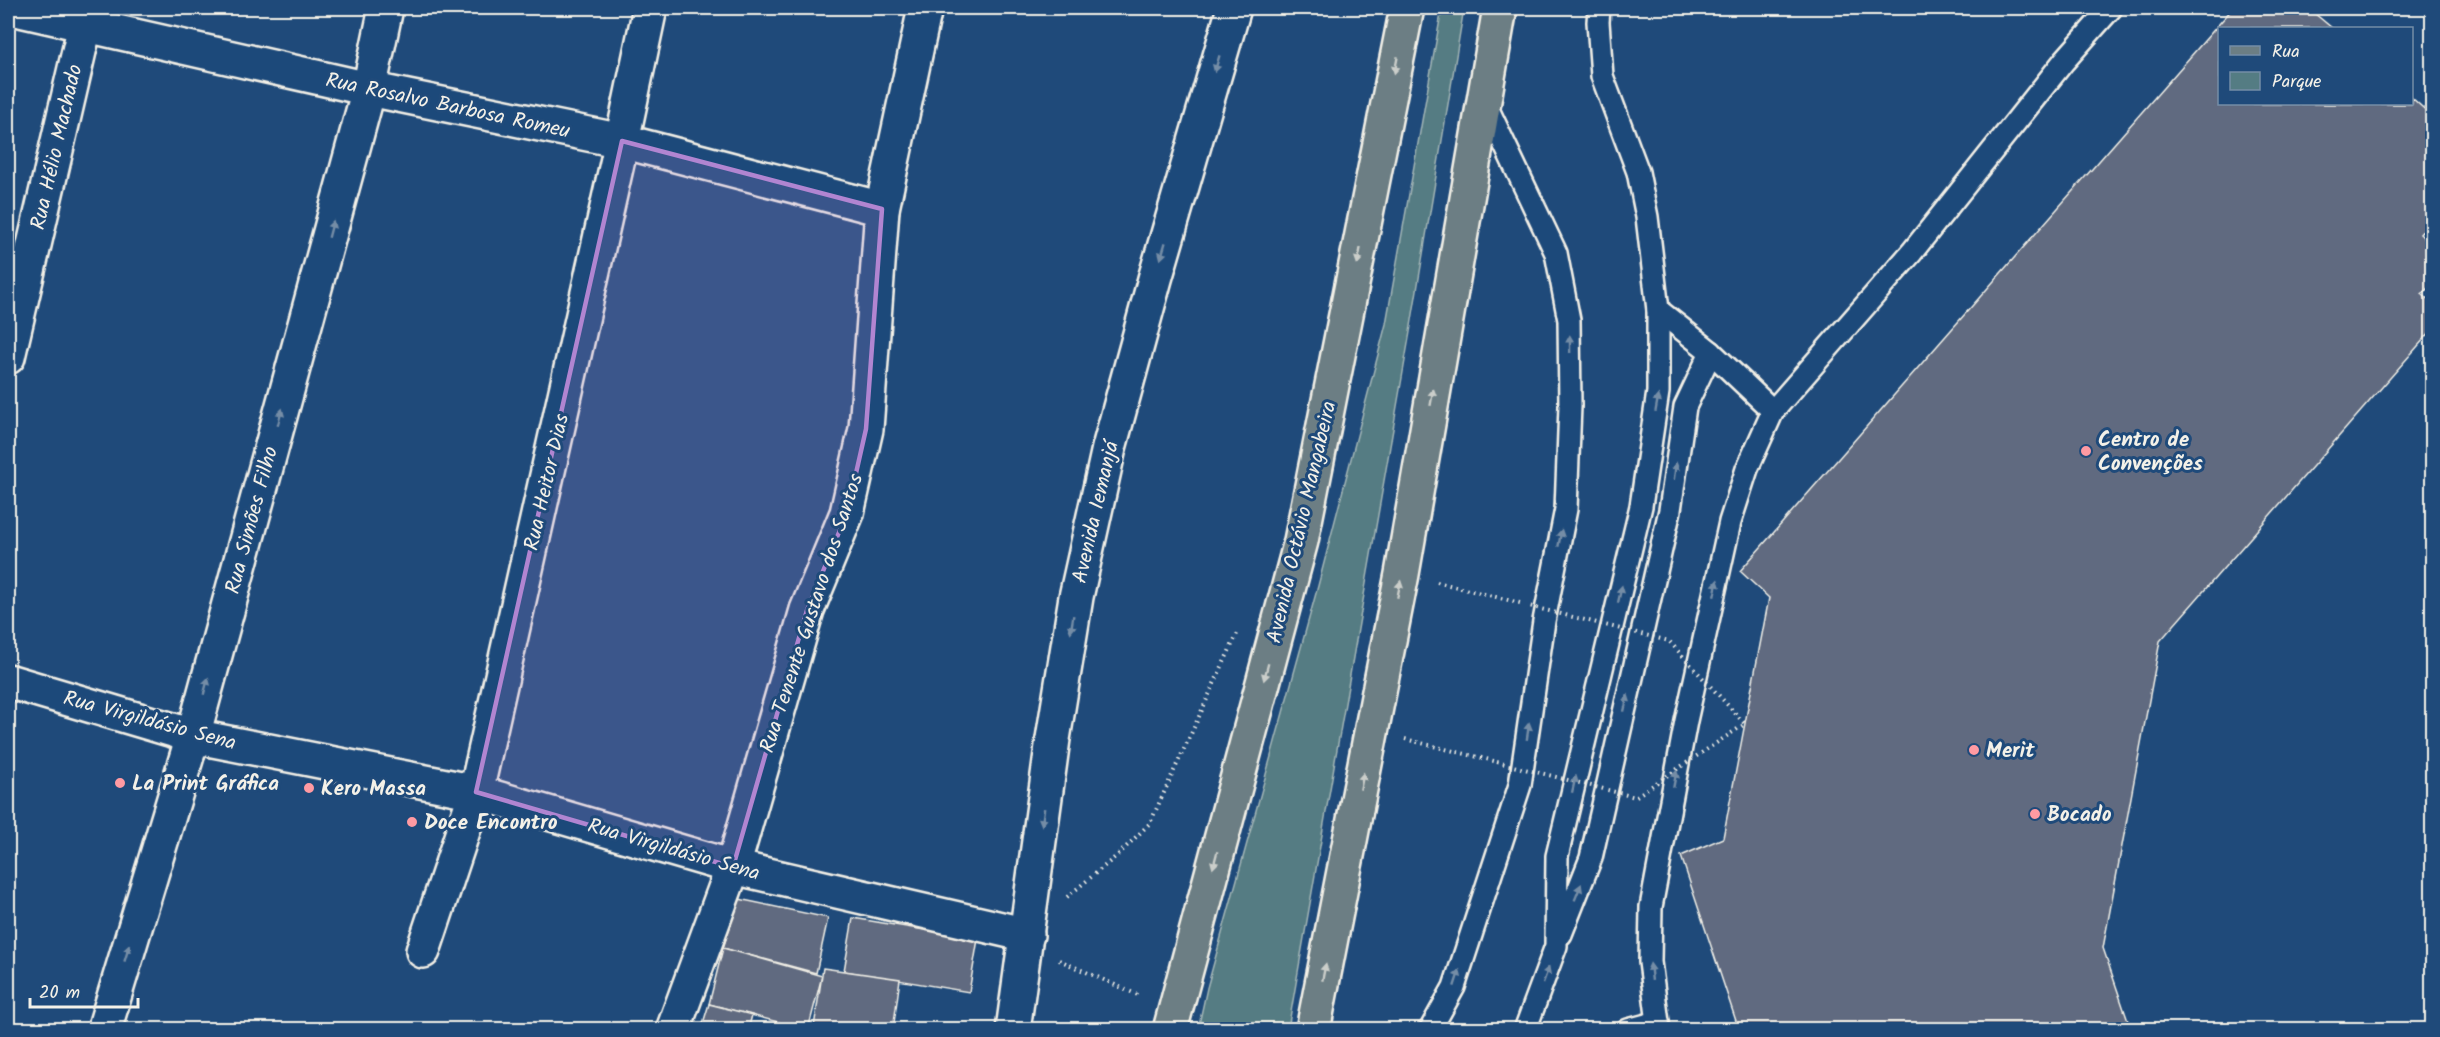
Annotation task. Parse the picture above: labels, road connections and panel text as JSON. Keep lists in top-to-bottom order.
{
  "streets": {
    "main road": ["Avenida Octávio Mangabeira"],
    "street": [
      "Rua Rosalvo Barbosa Romeu",
      "Rua Hélio Machado",
      "Rua Heitor Dias",
      "Avenida Iemanjá",
      "Rua Simões Filho",
      "Rua Tenente Gustavo dos Santos",
      "Rua Virgildásio Sena"
    ]
  },
  "crossings": [
    ["Rua Rosalvo Barbosa Romeu", "Rua Hélio Machado"],
    ["Rua Rosalvo Barbosa Romeu", "Rua Heitor Dias"],
    ["Rua Rosalvo Barbosa Romeu", "Rua Simões Filho"],
    ["Rua Rosalvo Barbosa Romeu", "Rua Tenente Gustavo dos Santos"],
    ["Rua Heitor Dias", "Rua Virgildásio Sena"],
    ["Avenida Iemanjá", "Rua Virgildásio Sena"],
    ["Rua Simões Filho", "Rua Virgildásio Sena"],
    ["Rua Tenente Gustavo dos Santos", "Rua Virgildásio Sena"]
  ],
  "one_way": ["Avenida Iemanjá", "Rua Simões Filho"],
  "places": [
    "Centro de Convenções",
    "Merit",
    "La Print Gráfica",
    "Kero Massa",
    "Bocado",
    "Doce Encontro"
  ],
  "legend": ["Rua", "Parque"],
  "scale_bar": "20 m"
}
